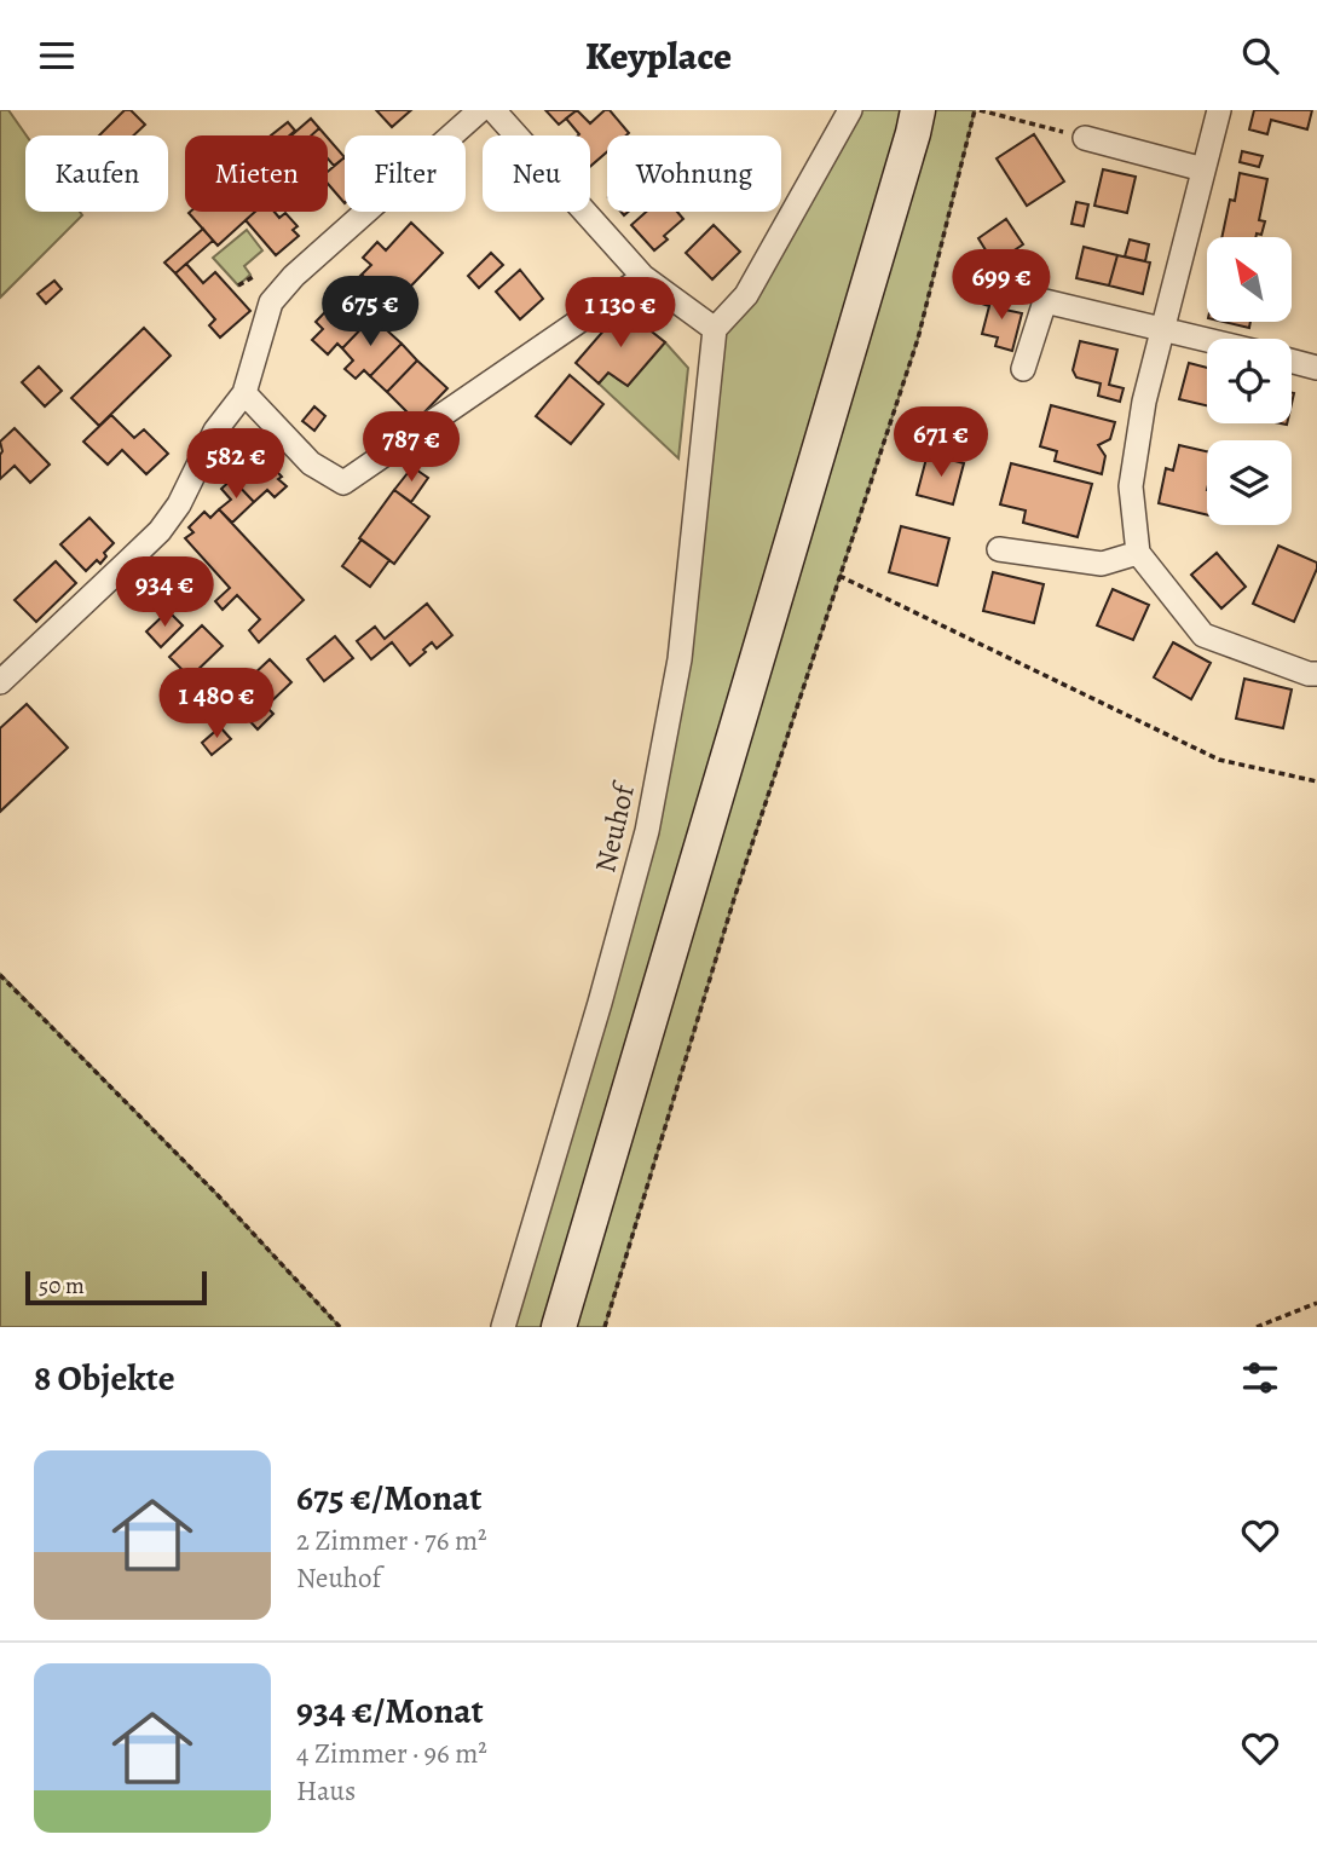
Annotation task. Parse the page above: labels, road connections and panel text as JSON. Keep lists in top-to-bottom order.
{
  "streets": {
    "street": ["Neuhof"]
  },
  "scale_bar": "50 m",
  "north": "top left",
  "page": {
    "header": "Keyplace",
    "chip": [
      "Kaufen",
      "Mieten",
      "Filter",
      "Neu",
      "Wohnung"
    ],
    "price": [
      "699 €",
      "675 €",
      "1 130 €",
      "671 €",
      "787 €",
      "582 €",
      "934 €",
      "1 480 €"
    ],
    "scale": "50 m",
    "heading": "8 Objekte",
    "list": [
      {
        "name": "675 €/Monat",
        "note": "2 Zimmer · 76 m² · Neuhof"
      },
      {
        "name": "934 €/Monat",
        "note": "4 Zimmer · 96 m² · Haus"
      }
    ]
  }
}
